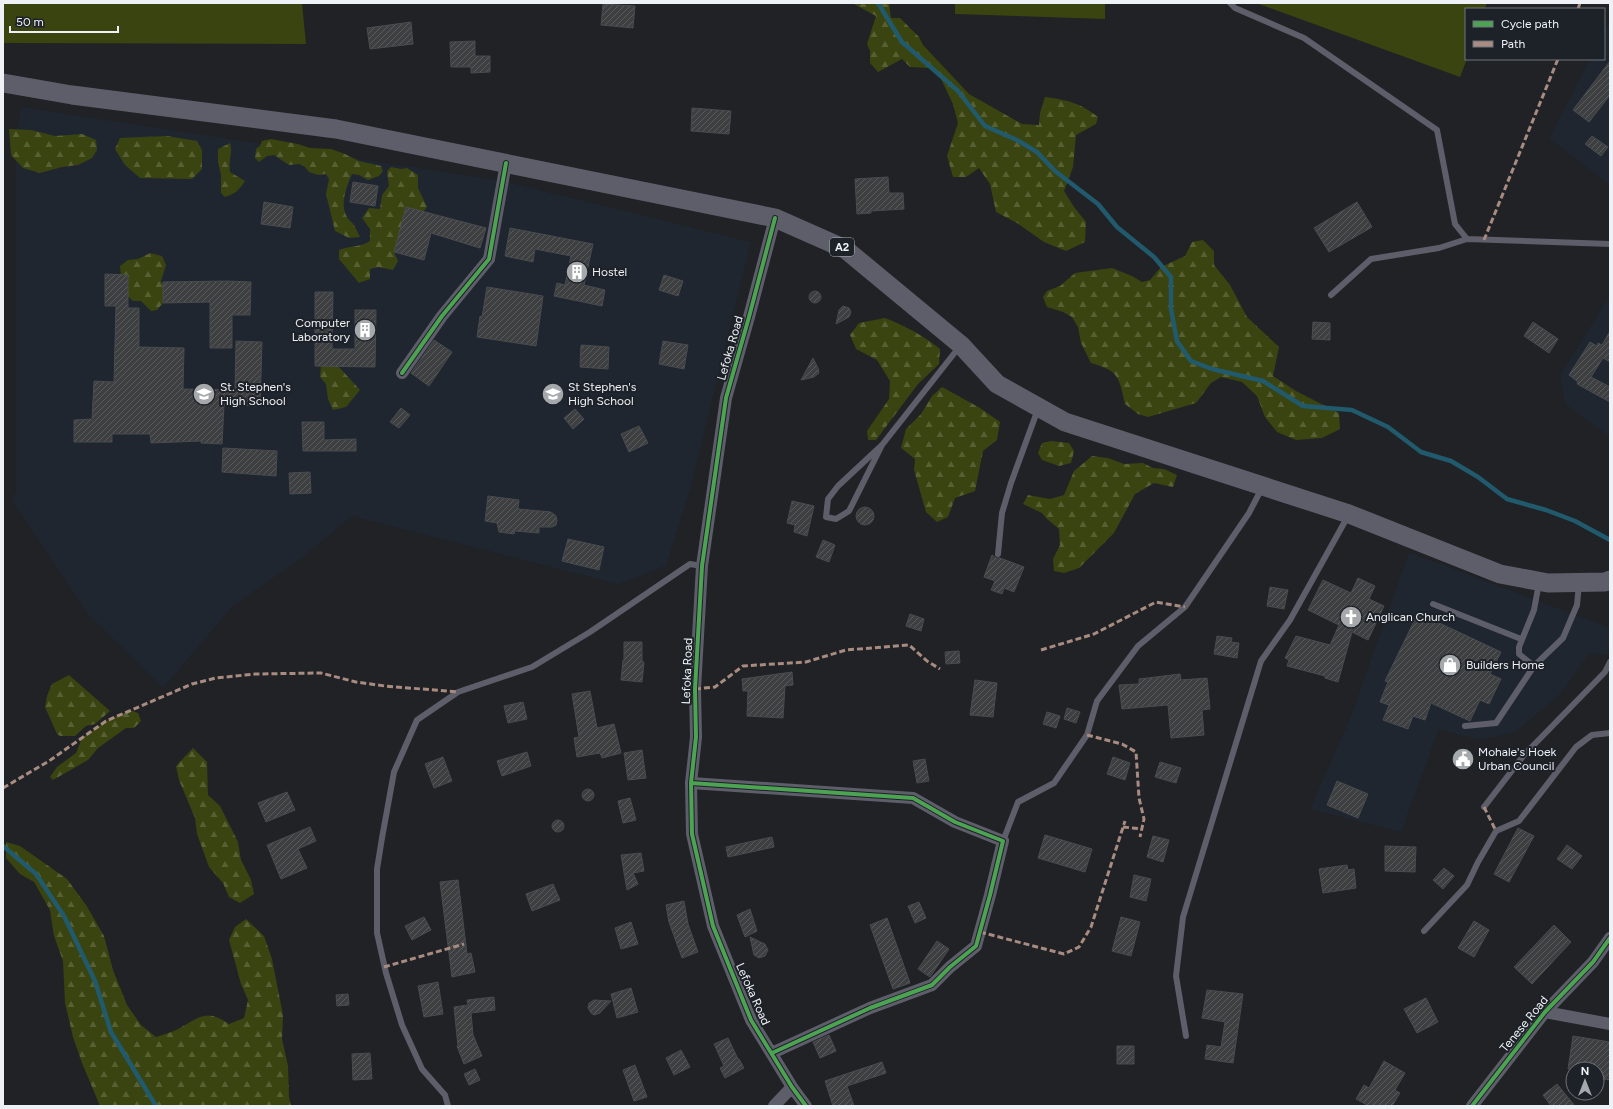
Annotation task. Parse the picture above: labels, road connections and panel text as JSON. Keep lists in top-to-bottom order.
{
  "streets": {
    "main road": ["A2"],
    "street": ["Lefoka Road", "Tenese Road"]
  },
  "crossings": [
    ["A2", "Lefoka Road"]
  ],
  "places": {
    "building": ["Hostel", "Computer Laboratory"],
    "school or university": ["St. Stephen's High School", "St Stephen's High School"],
    "church": ["Anglican Church"],
    "shop": ["Builders Home"],
    "public building": ["Mohale's Hoek Urban Council"]
  },
  "legend": ["Cycle path", "Path"],
  "scale_bar": "50 m",
  "north": "top"
}
